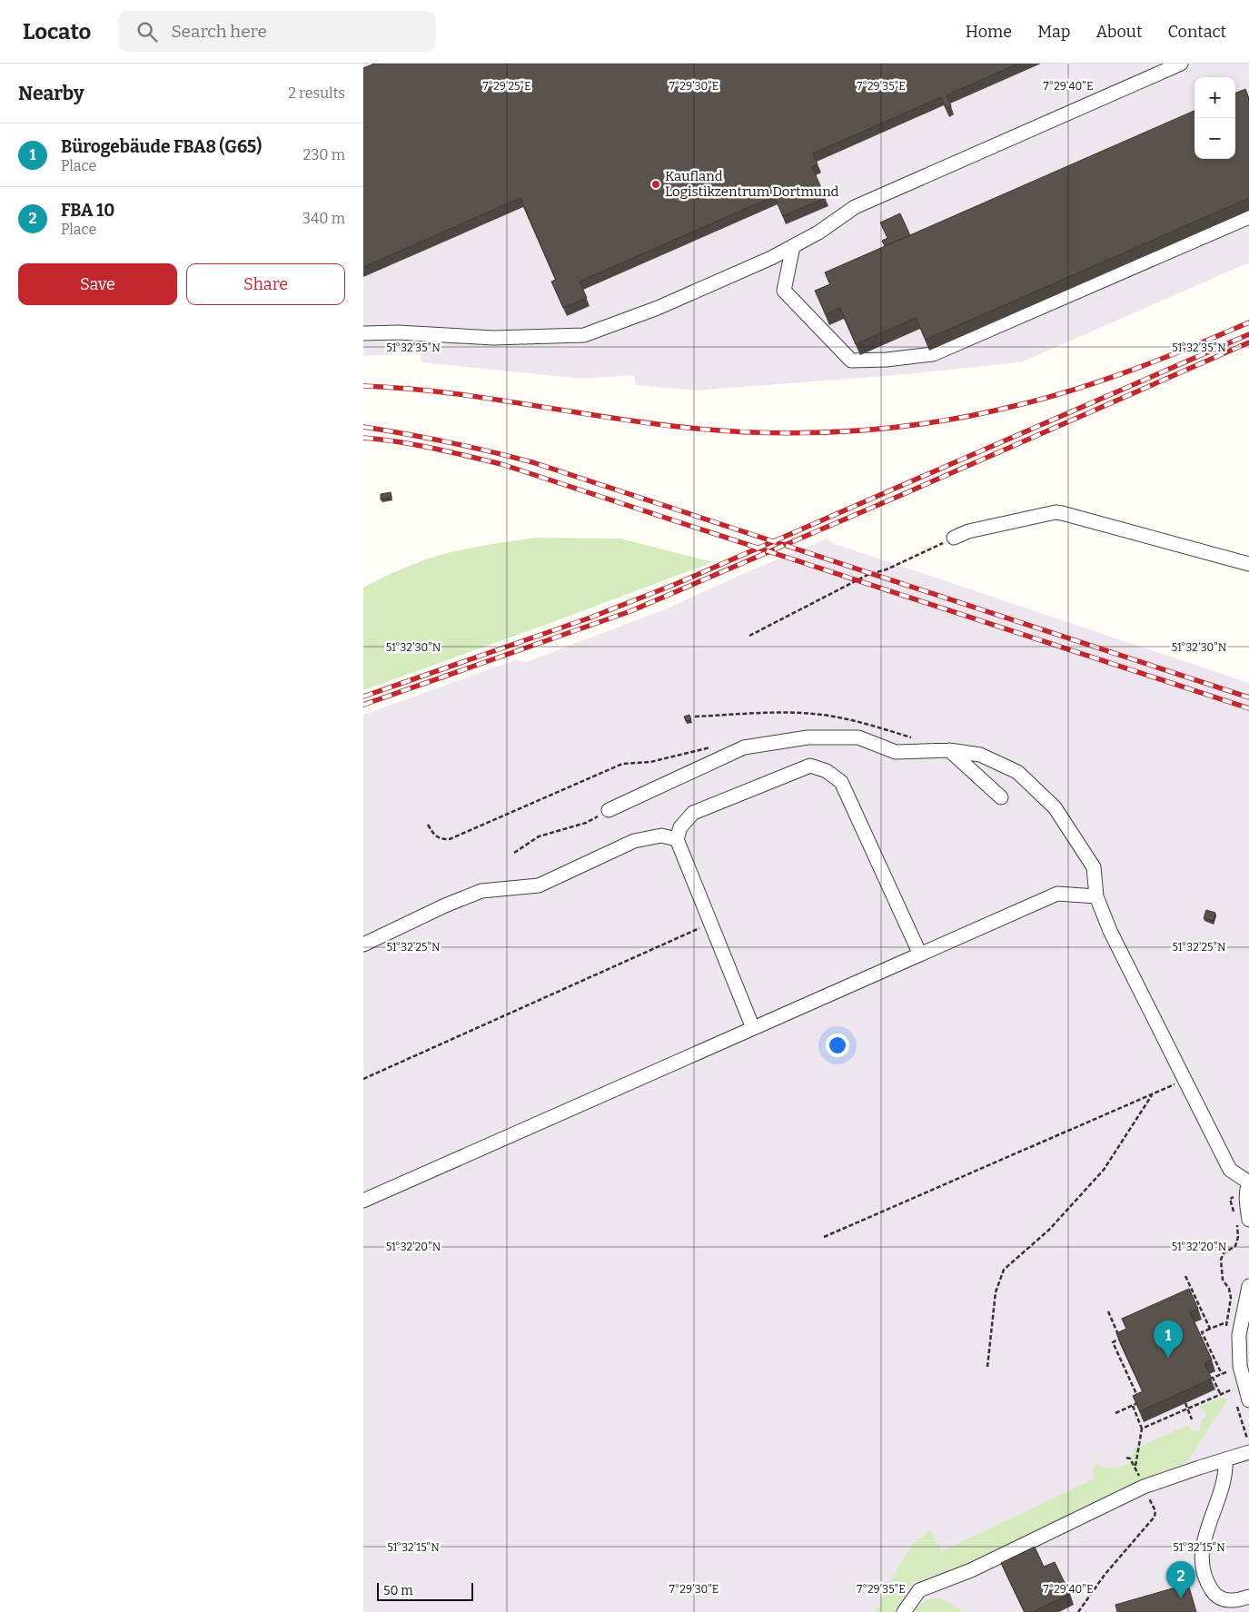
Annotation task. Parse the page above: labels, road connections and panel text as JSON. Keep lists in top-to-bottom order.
{
  "places": ["Kaufland Logistikzentrum Dortmund"],
  "scale_bar": "50 m",
  "page": {
    "header": "Locato",
    "search": "Search here",
    "nav": [
      "Home",
      "Map",
      "About",
      "Contact"
    ],
    "heading": ["Nearby", "2 results"],
    "map_buttons": ["+", "−"],
    "list": [
      {
        "mark": "1",
        "name": "Bürogebäude FBA8 (G65)",
        "note": "Place",
        "value": "230 m"
      },
      {
        "mark": "2",
        "name": "FBA 10",
        "note": "Place",
        "value": "340 m"
      }
    ],
    "buttons": ["Save", "Share"],
    "pins": ["1", "2"],
    "scale": "50 m"
  },
  "coordinates": [
    "7°29'25\"E",
    "7°29'30\"E",
    "7°29'35\"E",
    "7°29'40\"E",
    "51°32'35\"N",
    "51°32'30\"N",
    "51°32'25\"N",
    "51°32'20\"N",
    "51°32'15\"N"
  ]
}
